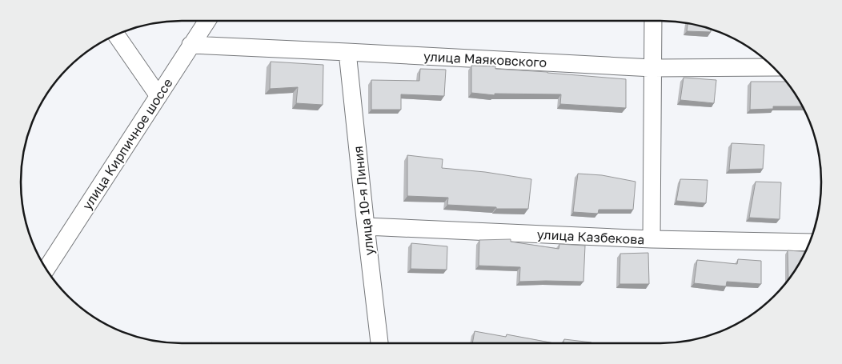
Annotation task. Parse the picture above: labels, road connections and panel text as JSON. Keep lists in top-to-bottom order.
{
  "streets": {
    "street": [
      "улица Маяковского",
      "улица Кирпичное шоссе",
      "улица 10-я Линия",
      "улица Казбекова"
    ]
  },
  "crossings": [
    ["улица Маяковского", "улица Кирпичное шоссе"],
    ["улица Маяковского", "улица 10-я Линия"],
    ["улица 10-я Линия", "улица Казбекова"]
  ]
}
